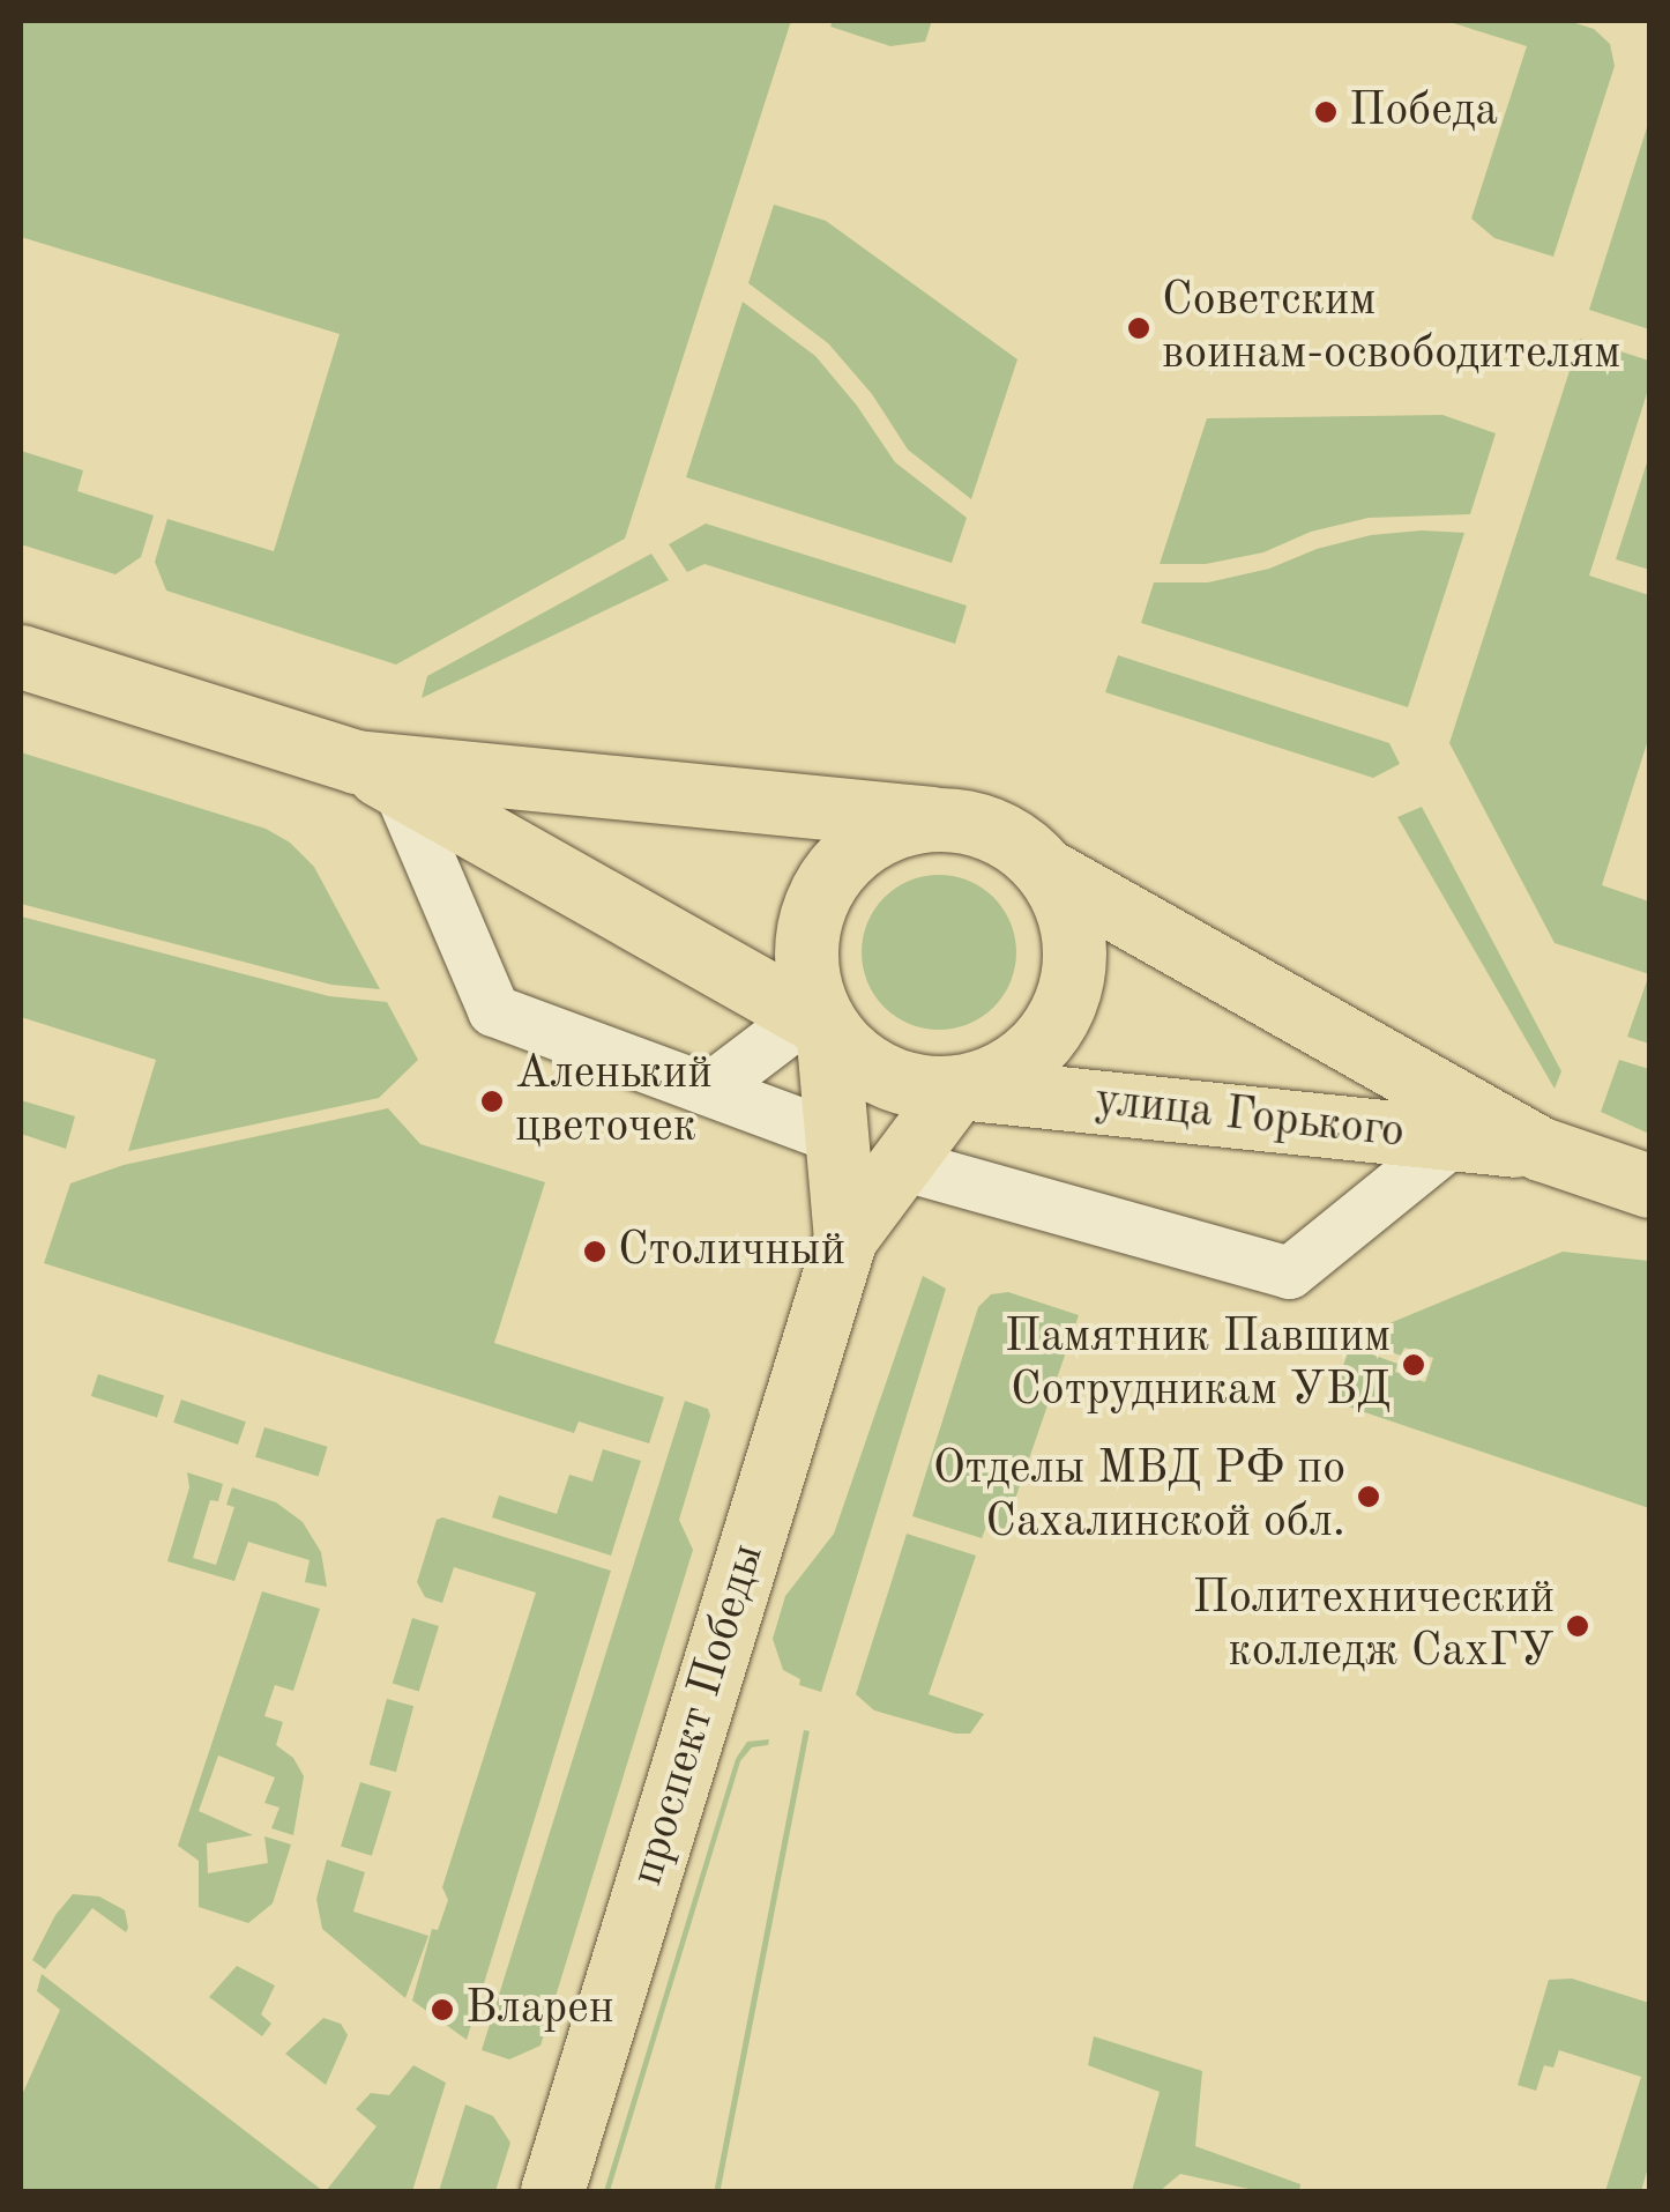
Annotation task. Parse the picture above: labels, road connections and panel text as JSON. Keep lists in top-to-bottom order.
{
  "streets": {
    "main road": ["улица Горького", "проспект Победы"]
  },
  "crossings": [
    ["улица Горького", "проспект Победы"]
  ],
  "places": [
    "Победа",
    "Советским воинам-освободителям",
    "Аленький цветочек",
    "Столичный",
    "Памятник Павшим Сотрудникам УВД",
    "Отделы МВД РФ по Сахалинской обл.",
    "Политехнический колледж СахГУ",
    "Вларен"
  ]
}
